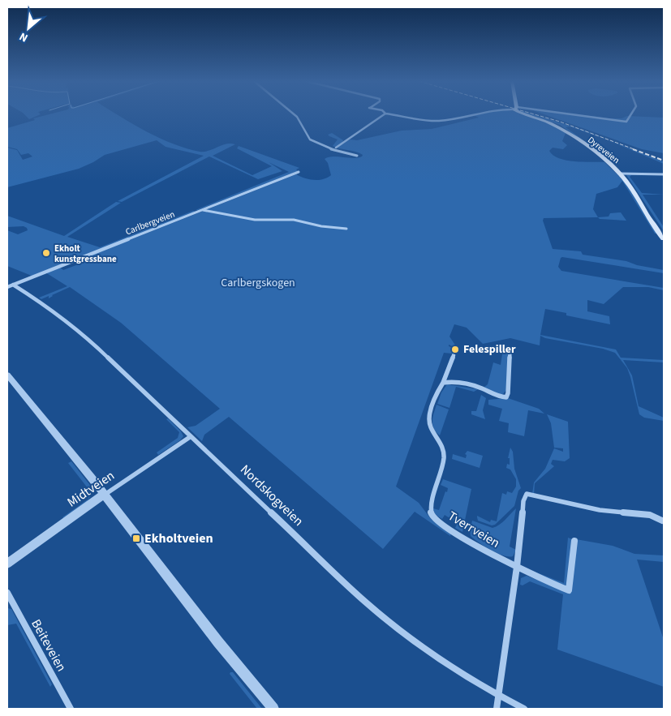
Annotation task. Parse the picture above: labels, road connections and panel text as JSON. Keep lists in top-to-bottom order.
{
  "streets": {
    "main road": ["Dyreveien"],
    "street": [
      "Carlbergveien",
      "Midtveien",
      "Nordskogveien",
      "Tverrveien",
      "Beiteveien"
    ]
  },
  "crossings": [
    ["Carlbergveien", "Nordskogveien"],
    ["Midtveien", "Nordskogveien"]
  ],
  "parks": ["Carlbergskogen"],
  "places": {
    "other": ["Ekholt kunstgressbane", "Felespiller"],
    "transit": ["Ekholtveien"]
  },
  "north": "bottom left"
}
